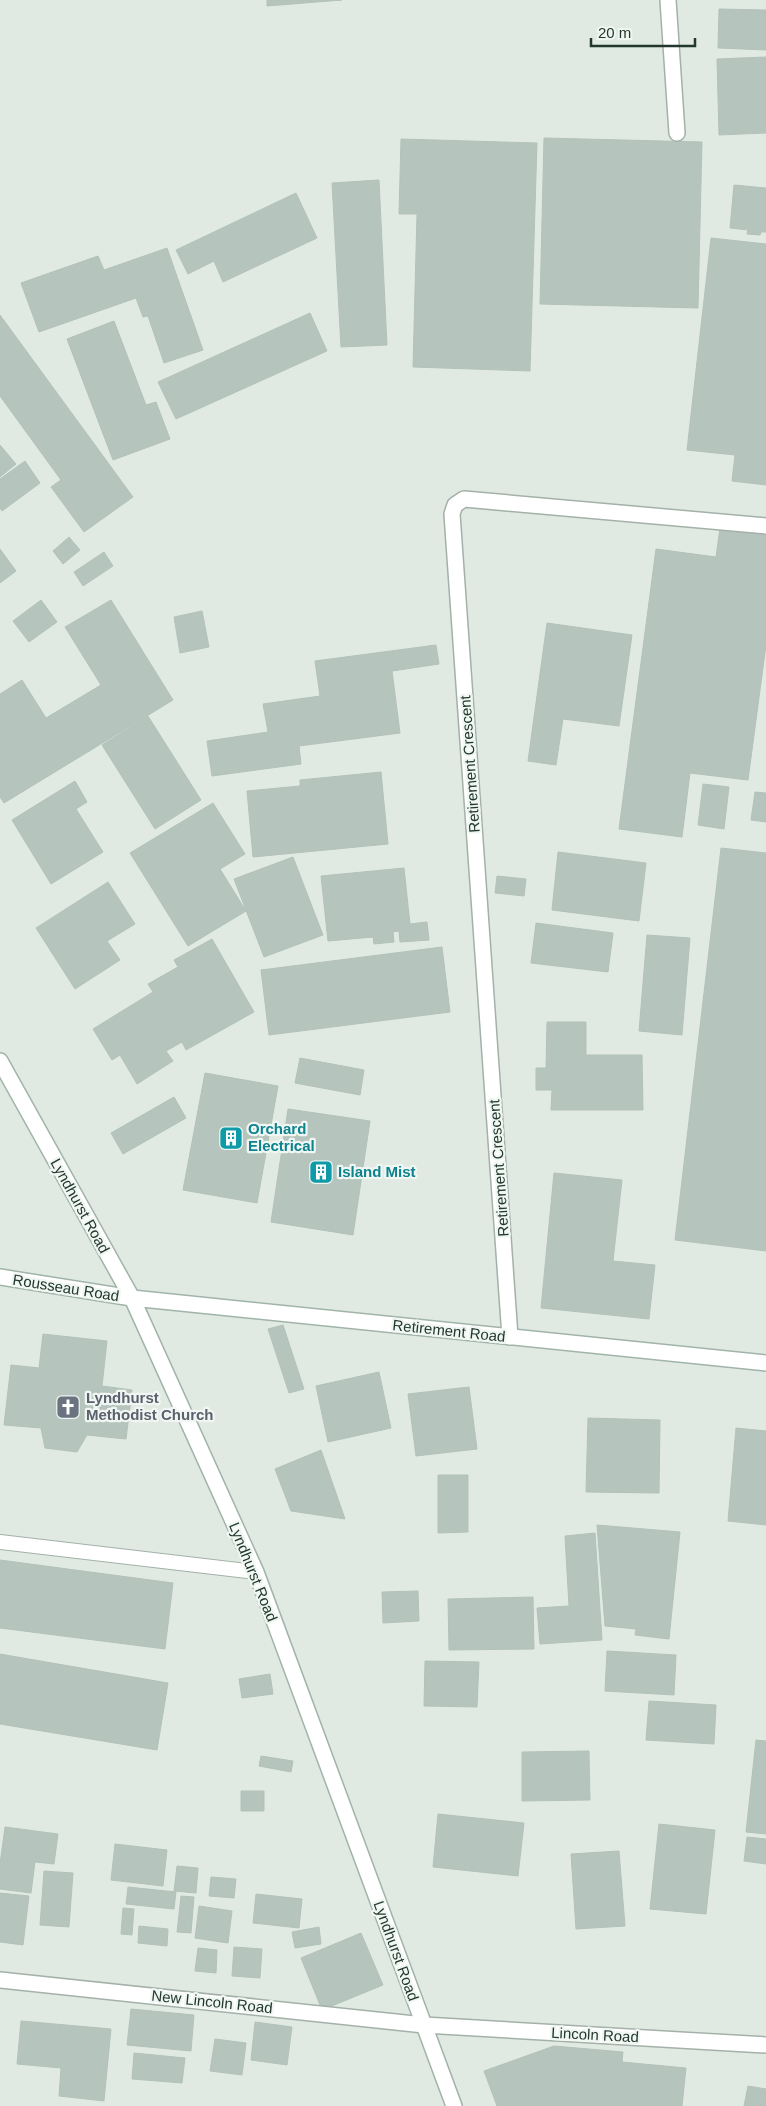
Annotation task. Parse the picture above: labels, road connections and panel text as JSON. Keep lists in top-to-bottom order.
{
  "streets": {
    "street": [
      "Retirement Crescent",
      "Lyndhurst Road",
      "Rousseau Road",
      "Retirement Road",
      "New Lincoln Road",
      "Lincoln Road"
    ]
  },
  "crossings": [
    ["Retirement Crescent", "Retirement Road"],
    ["Lyndhurst Road", "Rousseau Road"],
    ["Lyndhurst Road", "Retirement Road"],
    ["Lyndhurst Road", "New Lincoln Road"],
    ["Lyndhurst Road", "Lincoln Road"],
    ["Rousseau Road", "Retirement Road"],
    ["New Lincoln Road", "Lincoln Road"]
  ],
  "places": {
    "building": ["Orchard Electrical", "Island Mist"],
    "church": ["Lyndhurst Methodist Church"]
  },
  "scale_bar": "20 m"
}
